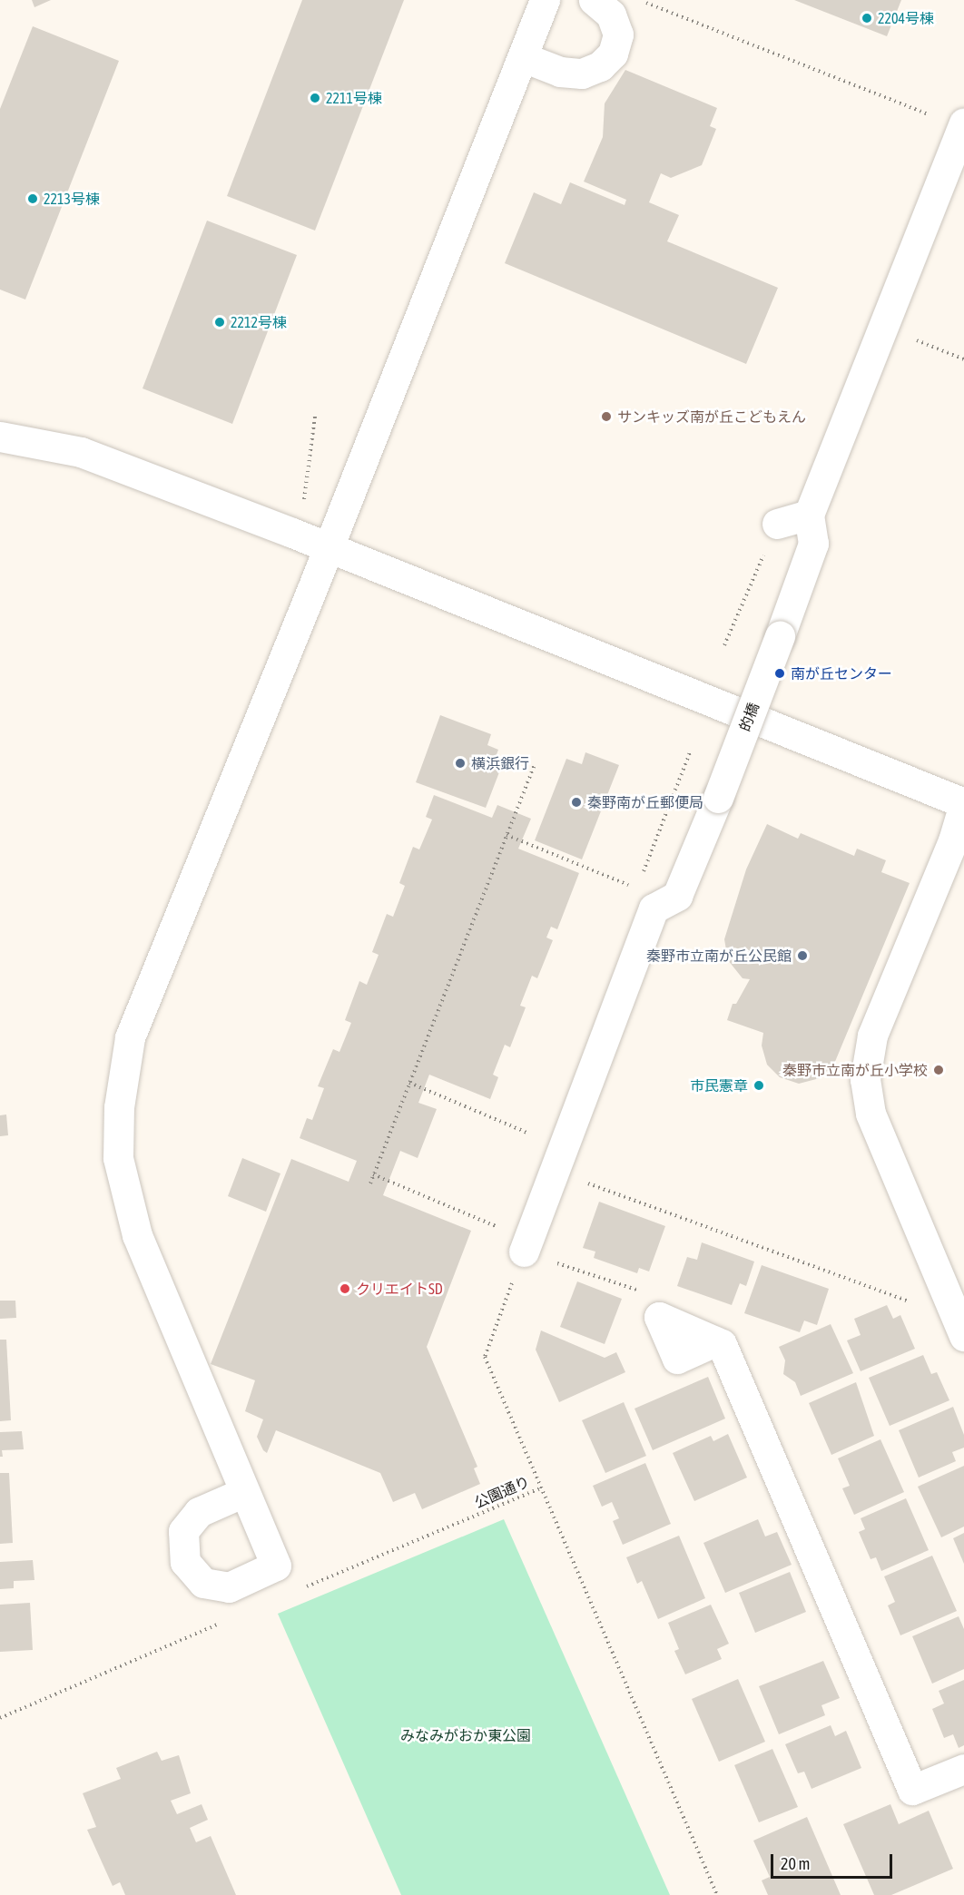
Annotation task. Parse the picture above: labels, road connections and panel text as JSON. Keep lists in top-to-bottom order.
{
  "streets": {
    "street": ["的橋"],
    "path": ["公園通り"]
  },
  "parks": ["みなみがおか東公園"],
  "places": [
    "2204号棟",
    "2211号棟",
    "2213号棟",
    "2212号棟",
    "サンキッズ南が丘こどもえん",
    "南が丘センター",
    "横浜銀行",
    "秦野南が丘郵便局",
    "秦野市立南が丘公民館",
    "秦野市立南が丘小学校",
    "市民憲章",
    "クリエイトSD"
  ],
  "scale_bar": "20 m"
}
